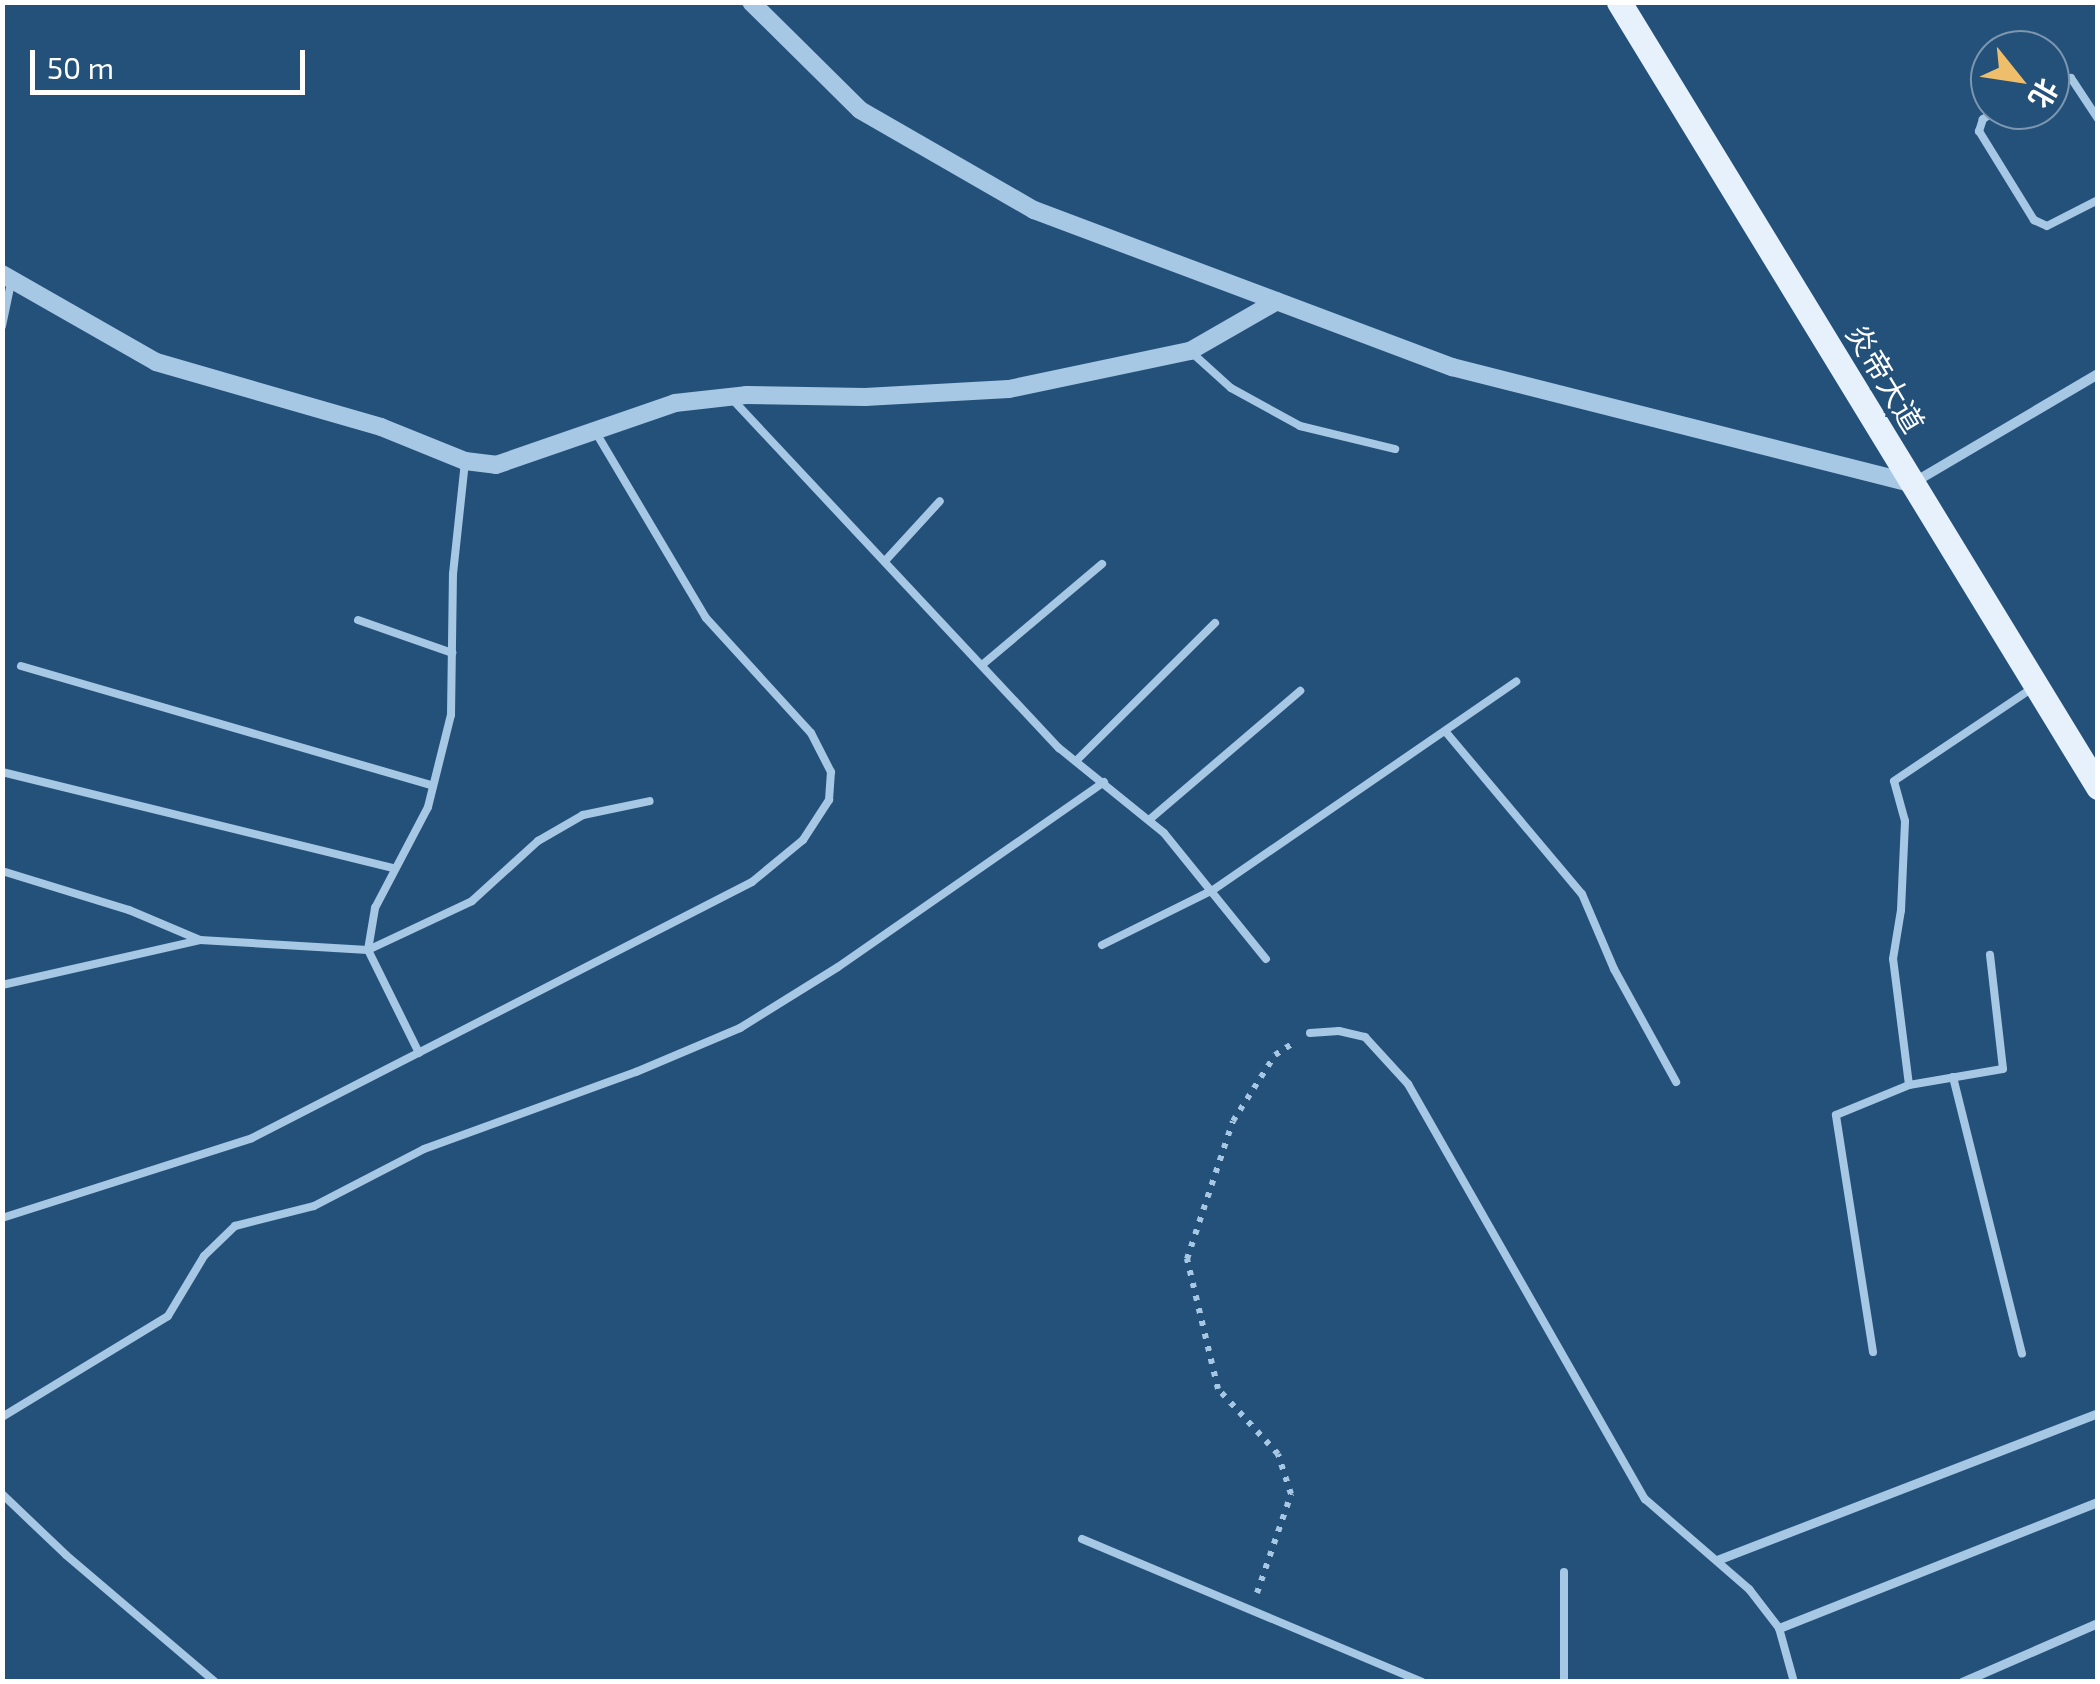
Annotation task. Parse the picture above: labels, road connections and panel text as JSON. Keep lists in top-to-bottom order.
{
  "streets": {
    "main road": ["炎帝大道"]
  },
  "scale_bar": "50 m",
  "north": "bottom right"
}
